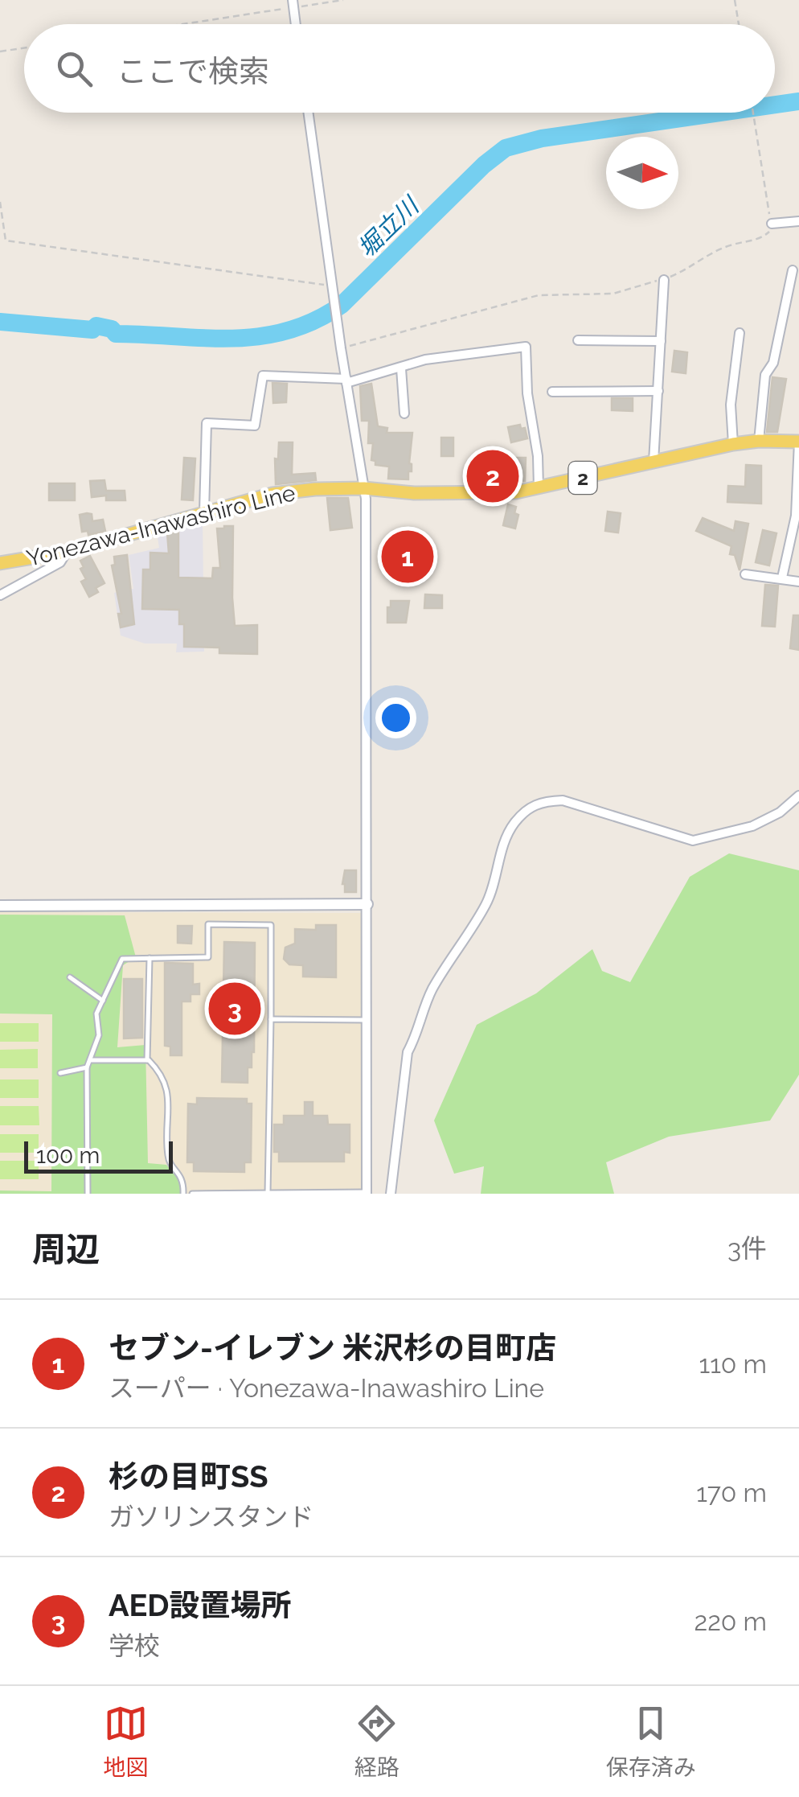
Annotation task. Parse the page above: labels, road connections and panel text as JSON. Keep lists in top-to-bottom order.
{
  "streets": {
    "main road": ["2", "Yonezawa-Inawashiro Line"]
  },
  "water": ["堀立川"],
  "scale_bar": "100 m",
  "north": "right",
  "page": {
    "search": "ここで検索",
    "pins": ["2", "1", "3"],
    "scale": "100 m",
    "heading": ["周辺", "3件"],
    "list": [
      {
        "mark": "1",
        "name": "セブン-イレブン 米沢杉の目町店",
        "note": "スーパー · Yonezawa-Inawashiro Line",
        "value": "110 m"
      },
      {
        "mark": "2",
        "name": "杉の目町SS",
        "note": "ガソリンスタンド",
        "value": "170 m"
      },
      {
        "mark": "3",
        "name": "AED設置場所",
        "note": "学校",
        "value": "220 m"
      }
    ],
    "nav": ["地図", "経路", "保存済み"]
  }
}
